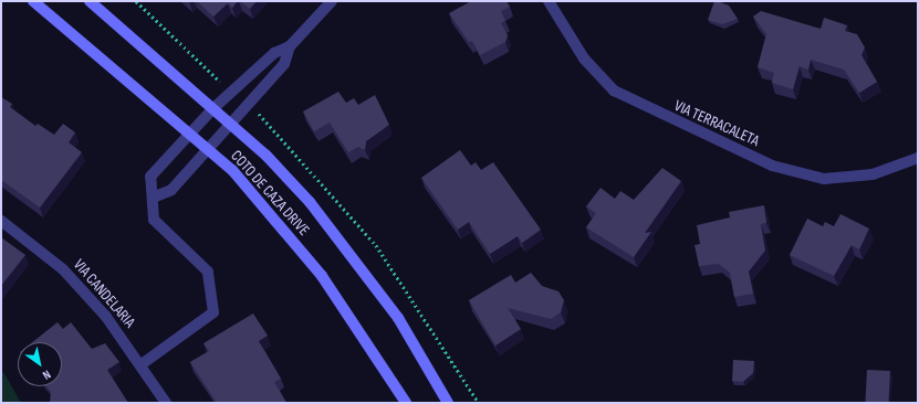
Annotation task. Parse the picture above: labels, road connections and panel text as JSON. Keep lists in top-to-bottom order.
{
  "streets": {
    "main road": ["COTO DE CAZA DRIVE"],
    "street": ["VIA TERRACALETA", "VIA CANDELARIA"]
  },
  "north": "bottom right"
}
